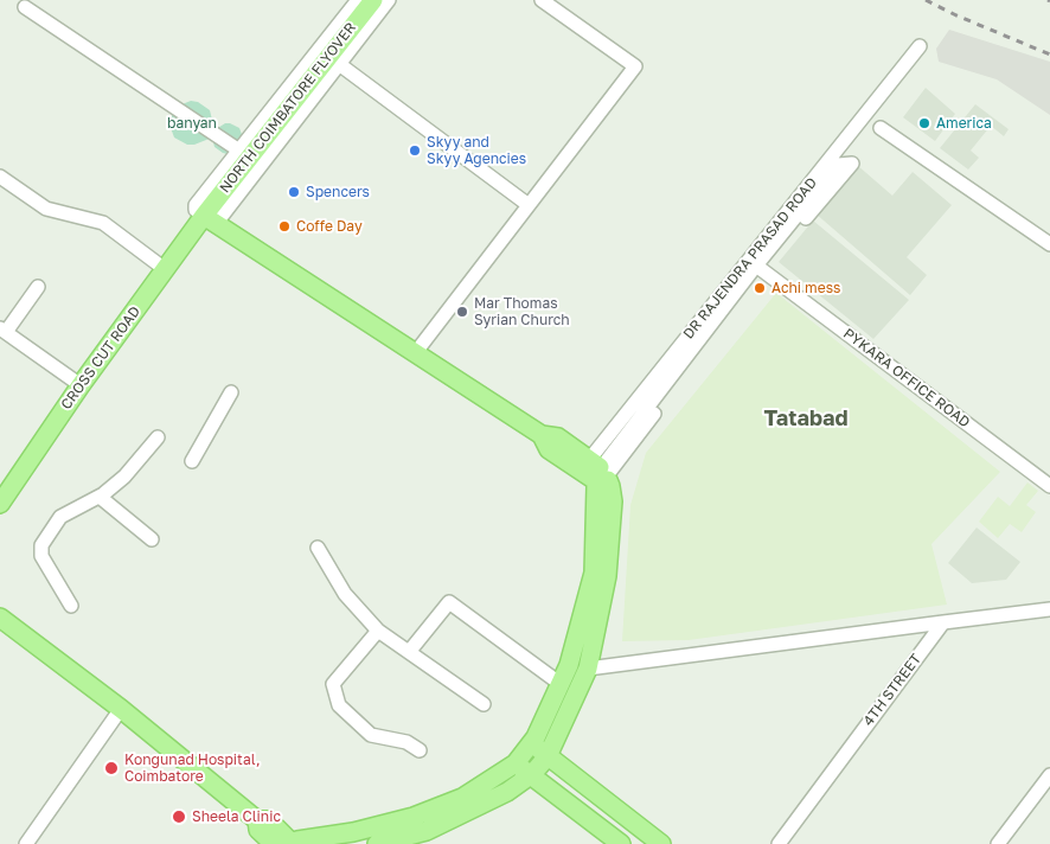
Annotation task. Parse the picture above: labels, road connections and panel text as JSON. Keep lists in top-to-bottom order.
{
  "streets": {
    "main road": ["NORTH COIMBATORE FLYOVER", "CROSS CUT ROAD"],
    "street": ["DR RAJENDRA PRASAD ROAD", "PYKARA OFFICE ROAD", "4TH STREET"]
  },
  "crossings": [
    ["NORTH COIMBATORE FLYOVER", "CROSS CUT ROAD"]
  ],
  "districts": ["Tatabad"],
  "parks": ["banyan"],
  "places": [
    "America",
    "Skyy and Skyy Agencies",
    "Spencers",
    "Coffe Day",
    "Achi mess",
    "Mar Thomas Syrian Church",
    "Kongunad Hospital, Coimbatore",
    "Sheela Clinic"
  ]
}
